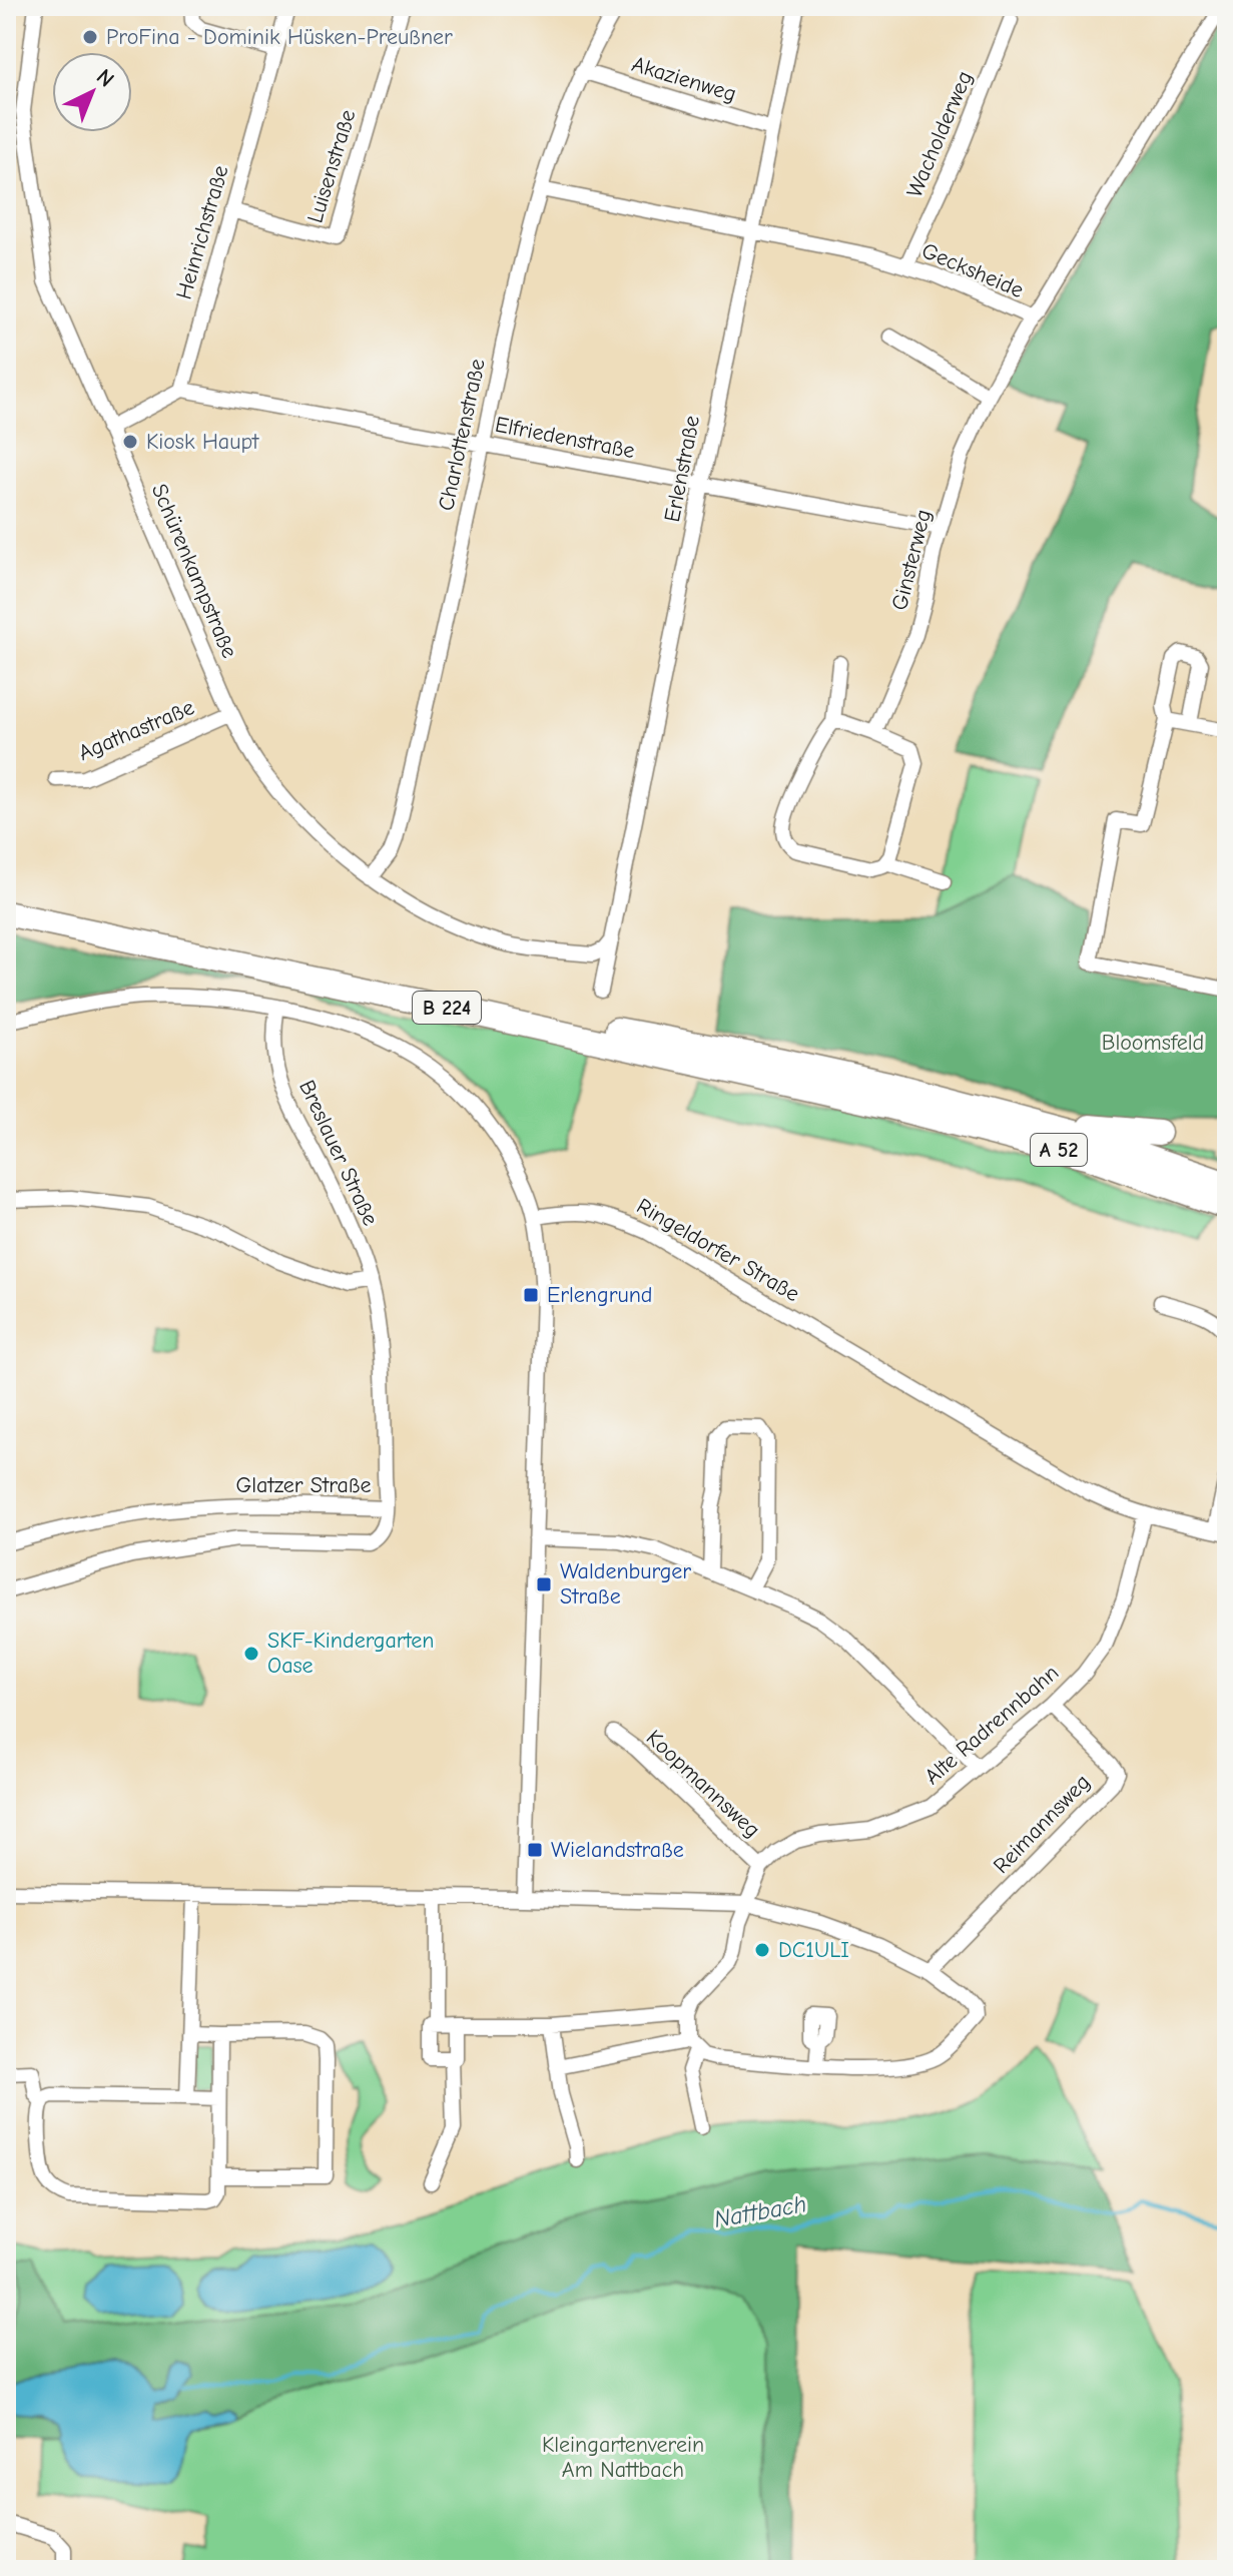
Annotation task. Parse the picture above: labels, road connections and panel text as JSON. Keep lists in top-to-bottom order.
{
  "streets": {
    "highway": ["B 224", "A 52"],
    "street": [
      "Akazienweg",
      "Wacholderweg",
      "Luisenstraße",
      "Heinrichstraße",
      "Gecksheide",
      "Charlottenstraße",
      "Elfriedenstraße",
      "Erlenstraße",
      "Ginsterweg",
      "Schürenkampstraße",
      "Agathastraße",
      "Breslauer Straße",
      "Ringeldorfer Straße",
      "Glatzer Straße",
      "Alte Radrennbahn",
      "Koopmannsweg",
      "Reimannsweg"
    ]
  },
  "crossings": [
    ["Akazienweg", "Charlottenstraße"],
    ["Akazienweg", "Erlenstraße"],
    ["Wacholderweg", "Gecksheide"],
    ["Luisenstraße", "Heinrichstraße"],
    ["Heinrichstraße", "Elfriedenstraße"],
    ["Gecksheide", "Charlottenstraße"],
    ["Gecksheide", "Erlenstraße"],
    ["Gecksheide", "Ginsterweg"],
    ["Charlottenstraße", "Elfriedenstraße"],
    ["Charlottenstraße", "Schürenkampstraße"],
    ["Elfriedenstraße", "Erlenstraße"],
    ["Elfriedenstraße", "Ginsterweg"],
    ["Erlenstraße", "Schürenkampstraße"],
    ["Schürenkampstraße", "Agathastraße"],
    ["B 224", "A 52"],
    ["Breslauer Straße", "Glatzer Straße"],
    ["Ringeldorfer Straße", "Alte Radrennbahn"],
    ["Alte Radrennbahn", "Koopmannsweg"],
    ["Alte Radrennbahn", "Reimannsweg"]
  ],
  "water": ["Nattbach"],
  "parks": ["Bloomsfeld", "Kleingartenverein Am Nattbach"],
  "places": {
    "other": [
      "ProFina - Dominik Hüsken-Preußner",
      "Kiosk Haupt",
      "SKF-Kindergarten Oase",
      "DC1ULI"
    ],
    "transit": ["Erlengrund", "Waldenburger Straße", "Wielandstraße"]
  },
  "north": "top right"
}
